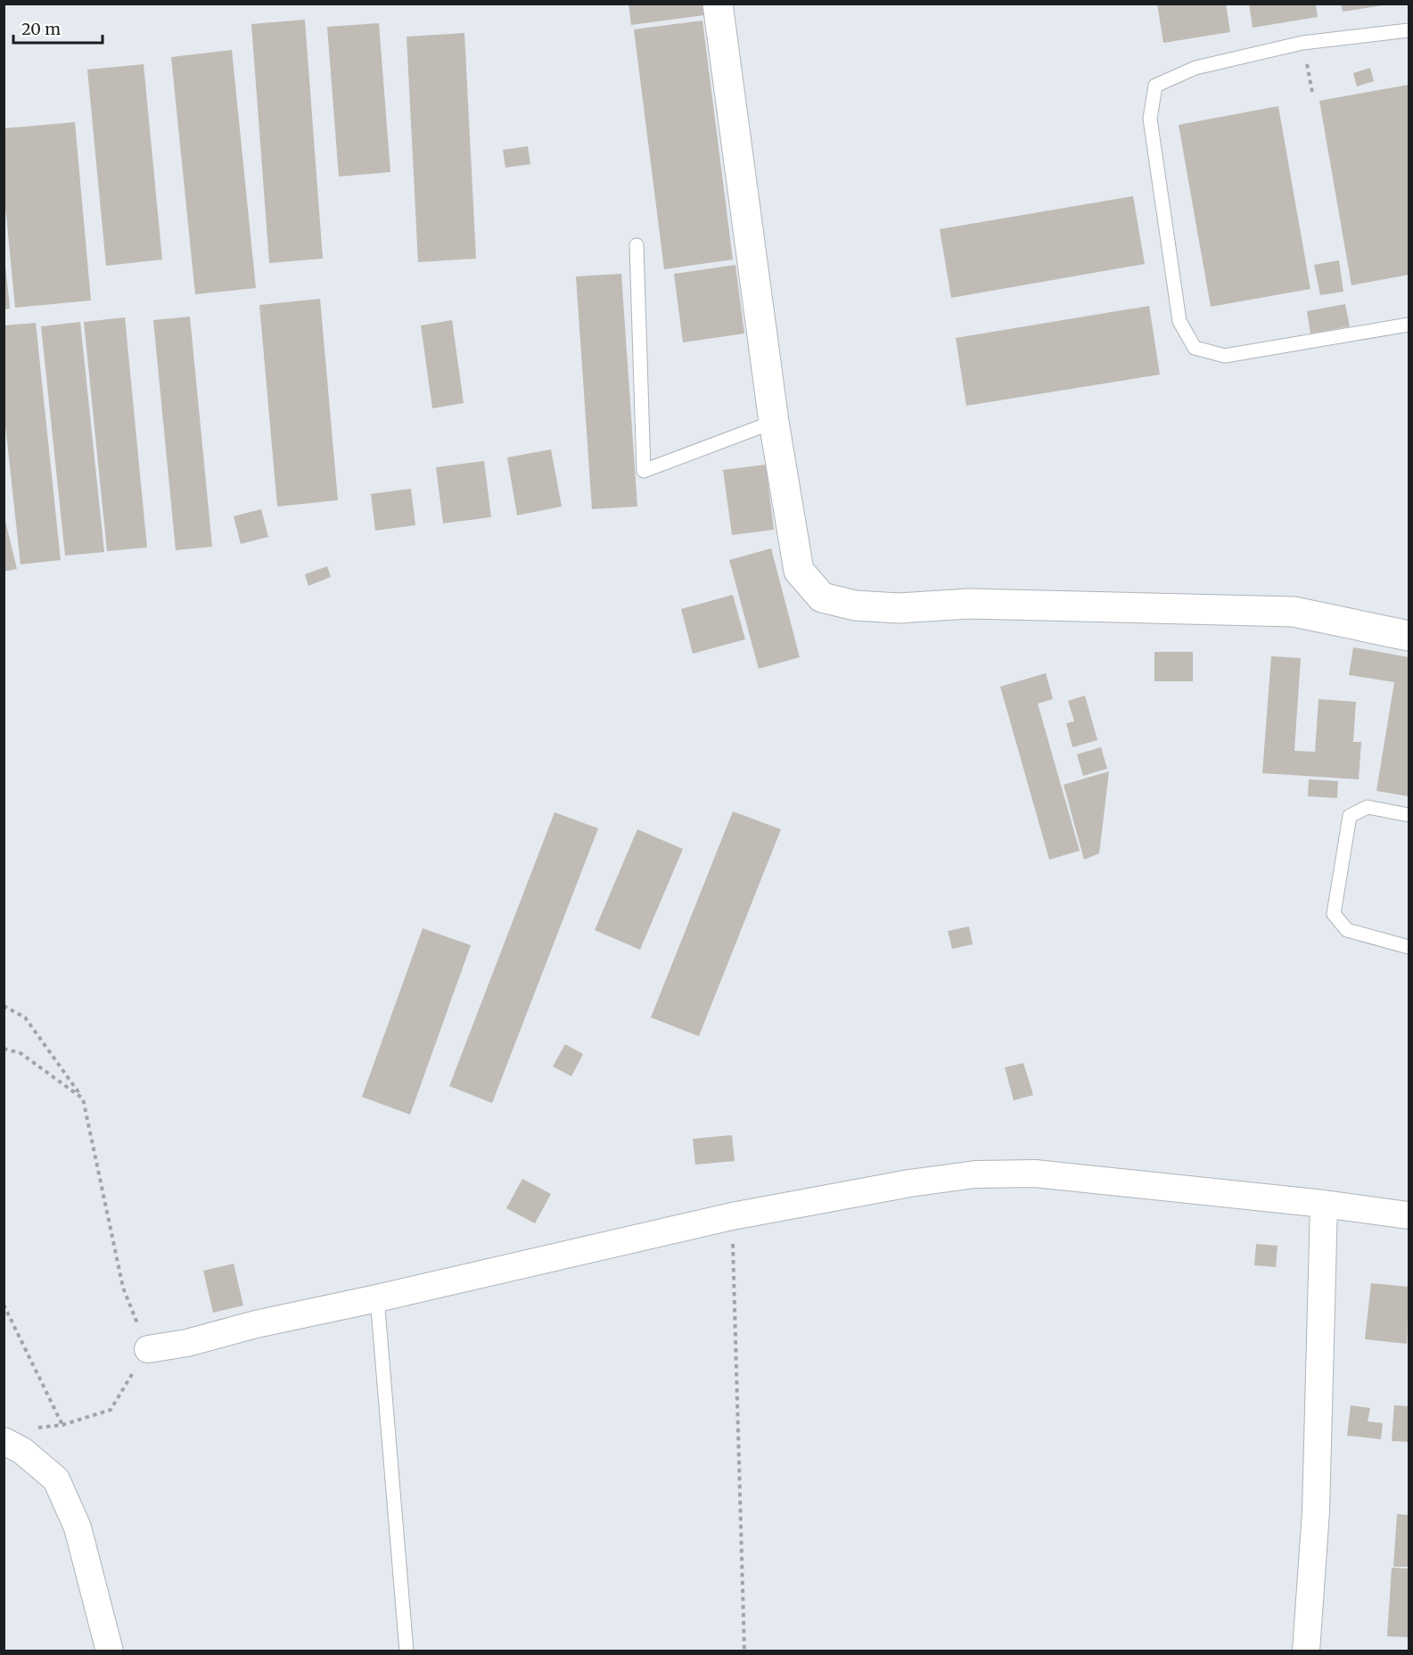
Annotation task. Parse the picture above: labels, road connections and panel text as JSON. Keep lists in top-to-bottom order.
{
  "scale_bar": "20 m"
}
